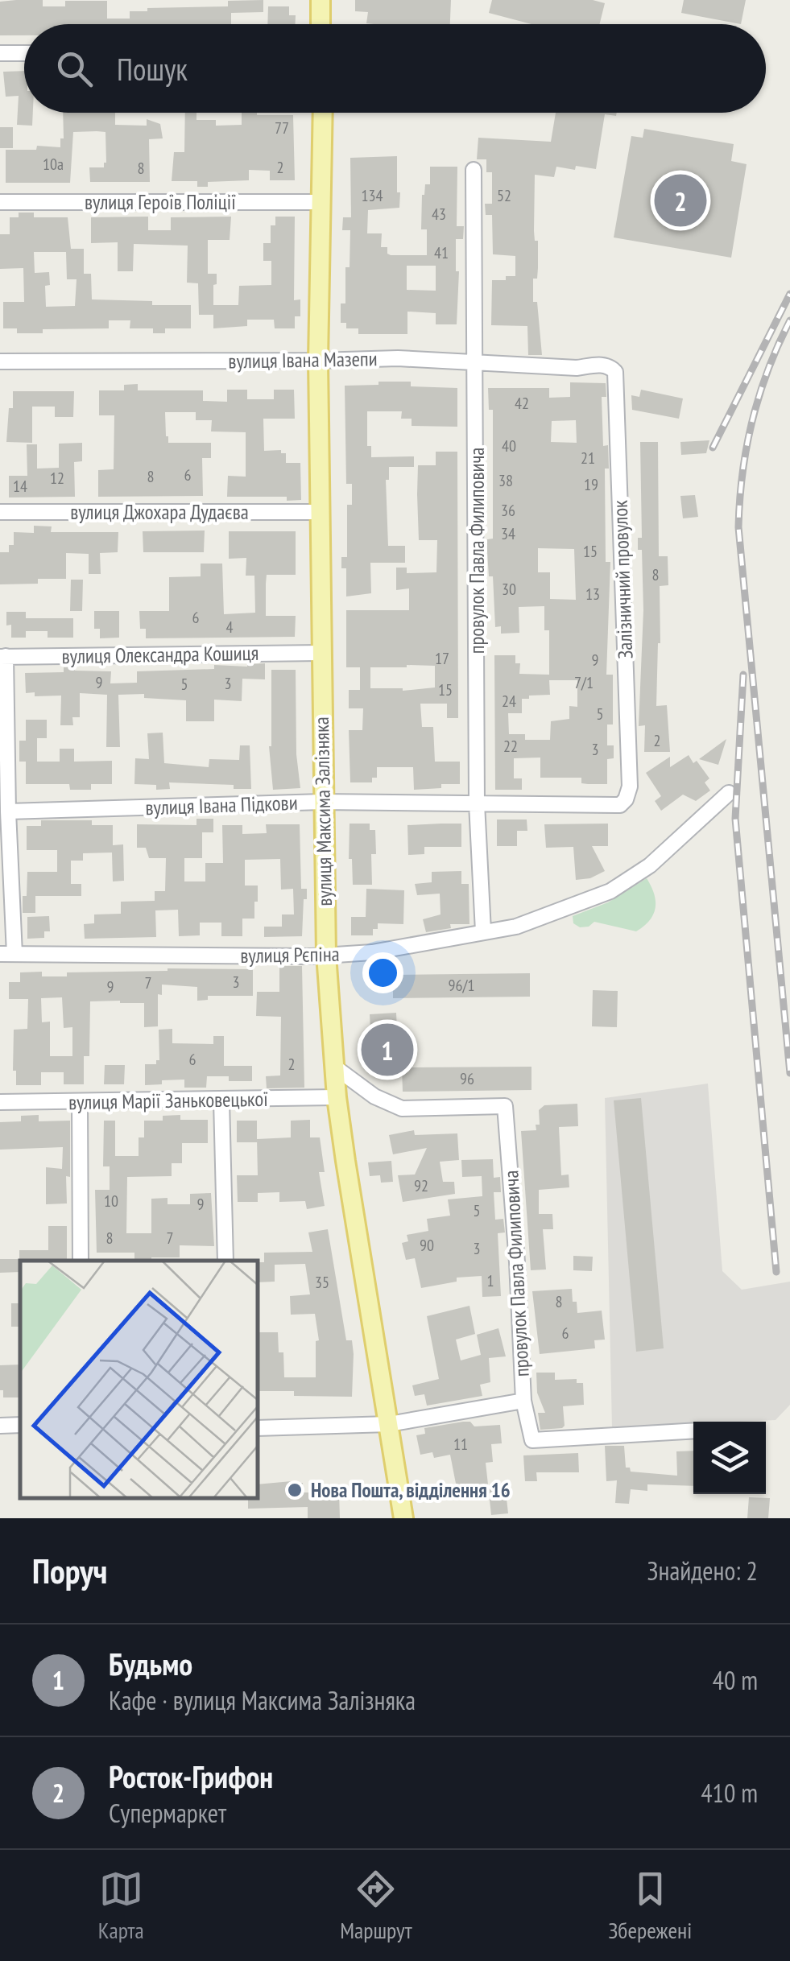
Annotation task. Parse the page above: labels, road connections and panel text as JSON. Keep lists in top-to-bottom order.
{
  "streets": {
    "main road": ["вулиця Максима Залізняка"],
    "street": [
      "вулиця Героїв Поліції",
      "вулиця Івана Мазепи",
      "вулиця Джохара Дудаєва",
      "провулок Павла Филиповича",
      "Залізничний провулок",
      "вулиця Олександра Кошиця",
      "вулиця Івана Підкови",
      "вулиця Рєпіна",
      "вулиця Марії Заньковецької"
    ]
  },
  "crossings": [
    ["вулиця Героїв Поліції", "вулиця Максима Залізняка"],
    ["вулиця Івана Мазепи", "провулок Павла Филиповича"],
    ["вулиця Івана Мазепи", "Залізничний провулок"],
    ["вулиця Івана Мазепи", "вулиця Максима Залізняка"],
    ["вулиця Джохара Дудаєва", "вулиця Максима Залізняка"],
    ["провулок Павла Филиповича", "вулиця Івана Підкови"],
    ["провулок Павла Филиповича", "вулиця Максима Залізняка"],
    ["провулок Павла Филиповича", "вулиця Рєпіна"],
    ["Залізничний провулок", "вулиця Івана Підкови"],
    ["вулиця Олександра Кошиця", "вулиця Максима Залізняка"],
    ["вулиця Івана Підкови", "вулиця Максима Залізняка"],
    ["вулиця Максима Залізняка", "вулиця Рєпіна"],
    ["вулиця Максима Залізняка", "вулиця Марії Заньковецької"]
  ],
  "places": ["Нова Пошта, відділення 16"],
  "house_numbers": [
    "77",
    "10а",
    "2",
    "8",
    "134",
    "52",
    "43",
    "41",
    "42",
    "40",
    "21",
    "6",
    "8",
    "12",
    "38",
    "19",
    "14",
    "36",
    "34",
    "15",
    "8",
    "30",
    "13",
    "6",
    "4",
    "17",
    "9",
    "9",
    "7/1",
    "3",
    "5",
    "15",
    "24",
    "5",
    "2",
    "22",
    "3",
    "3",
    "7",
    "96/1",
    "9",
    "6",
    "2",
    "96",
    "92",
    "10",
    "9",
    "5",
    "8",
    "7",
    "90",
    "3",
    "1",
    "35",
    "8",
    "6",
    "11"
  ],
  "page": {
    "search": "Пошук",
    "pins": ["2", "1"],
    "heading": ["Поруч", "Знайдено: 2"],
    "list": [
      {
        "mark": "1",
        "name": "Будьмо",
        "note": "Кафе · вулиця Максима Залізняка",
        "value": "40 m"
      },
      {
        "mark": "2",
        "name": "Росток-Грифон",
        "note": "Супермаркет",
        "value": "410 m"
      }
    ],
    "nav": ["Карта", "Маршрут", "Збережені"]
  }
}
